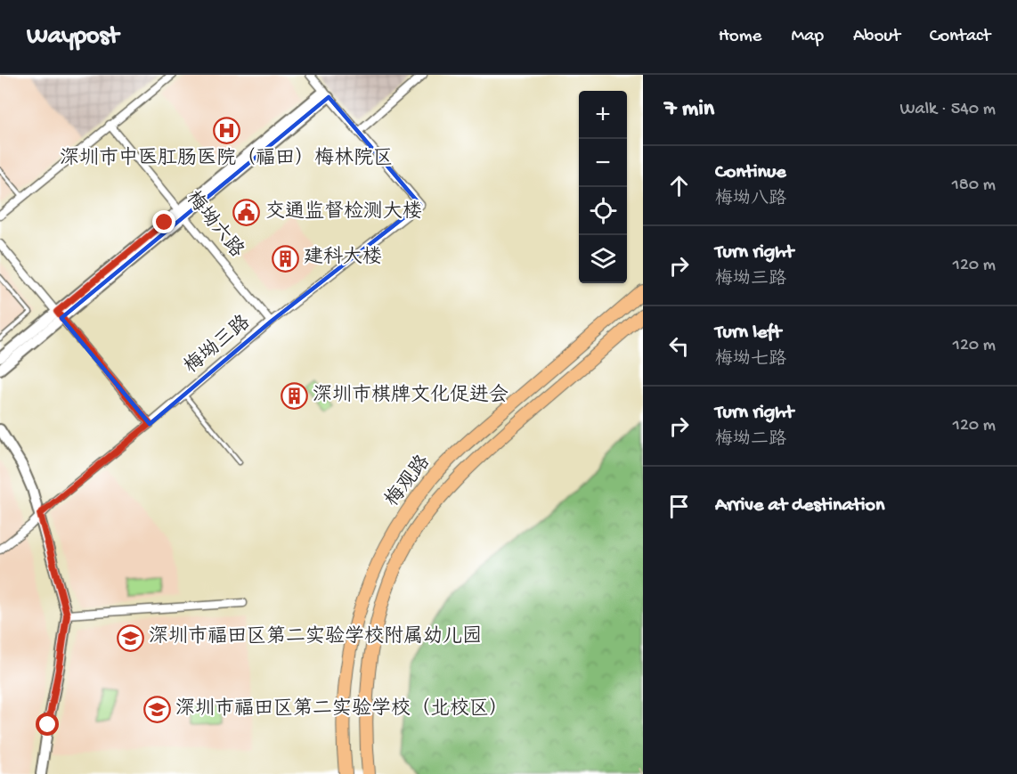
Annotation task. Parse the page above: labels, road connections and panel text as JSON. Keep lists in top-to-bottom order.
{
  "streets": {
    "highway": ["梅观路"],
    "street": ["梅坳六路", "梅坳三路"]
  },
  "crossings": [
    ["梅坳六路", "梅坳三路"]
  ],
  "places": {
    "hospital": ["深圳市中医肛肠医院（福田）梅林院区"],
    "public building": ["交通监督检测大楼"],
    "building": ["建科大楼", "深圳市棋牌文化促进会"],
    "school or university": ["深圳市福田区第二实验学校附属幼儿园", "深圳市福田区第二实验学校（北校区）"]
  },
  "page": {
    "header": "Waypost",
    "nav": [
      "Home",
      "Map",
      "About",
      "Contact"
    ],
    "heading": ["7 min", "Walk · 540 m"],
    "map_buttons": ["+", "−"],
    "list": [
      ["Continue", "梅坳八路", "180 m"],
      ["Turn right", "梅坳三路", "120 m"],
      ["Turn left", "梅坳七路", "120 m"],
      ["Turn right", "梅坳二路", "120 m"],
      "Arrive at destination"
    ]
  }
}
